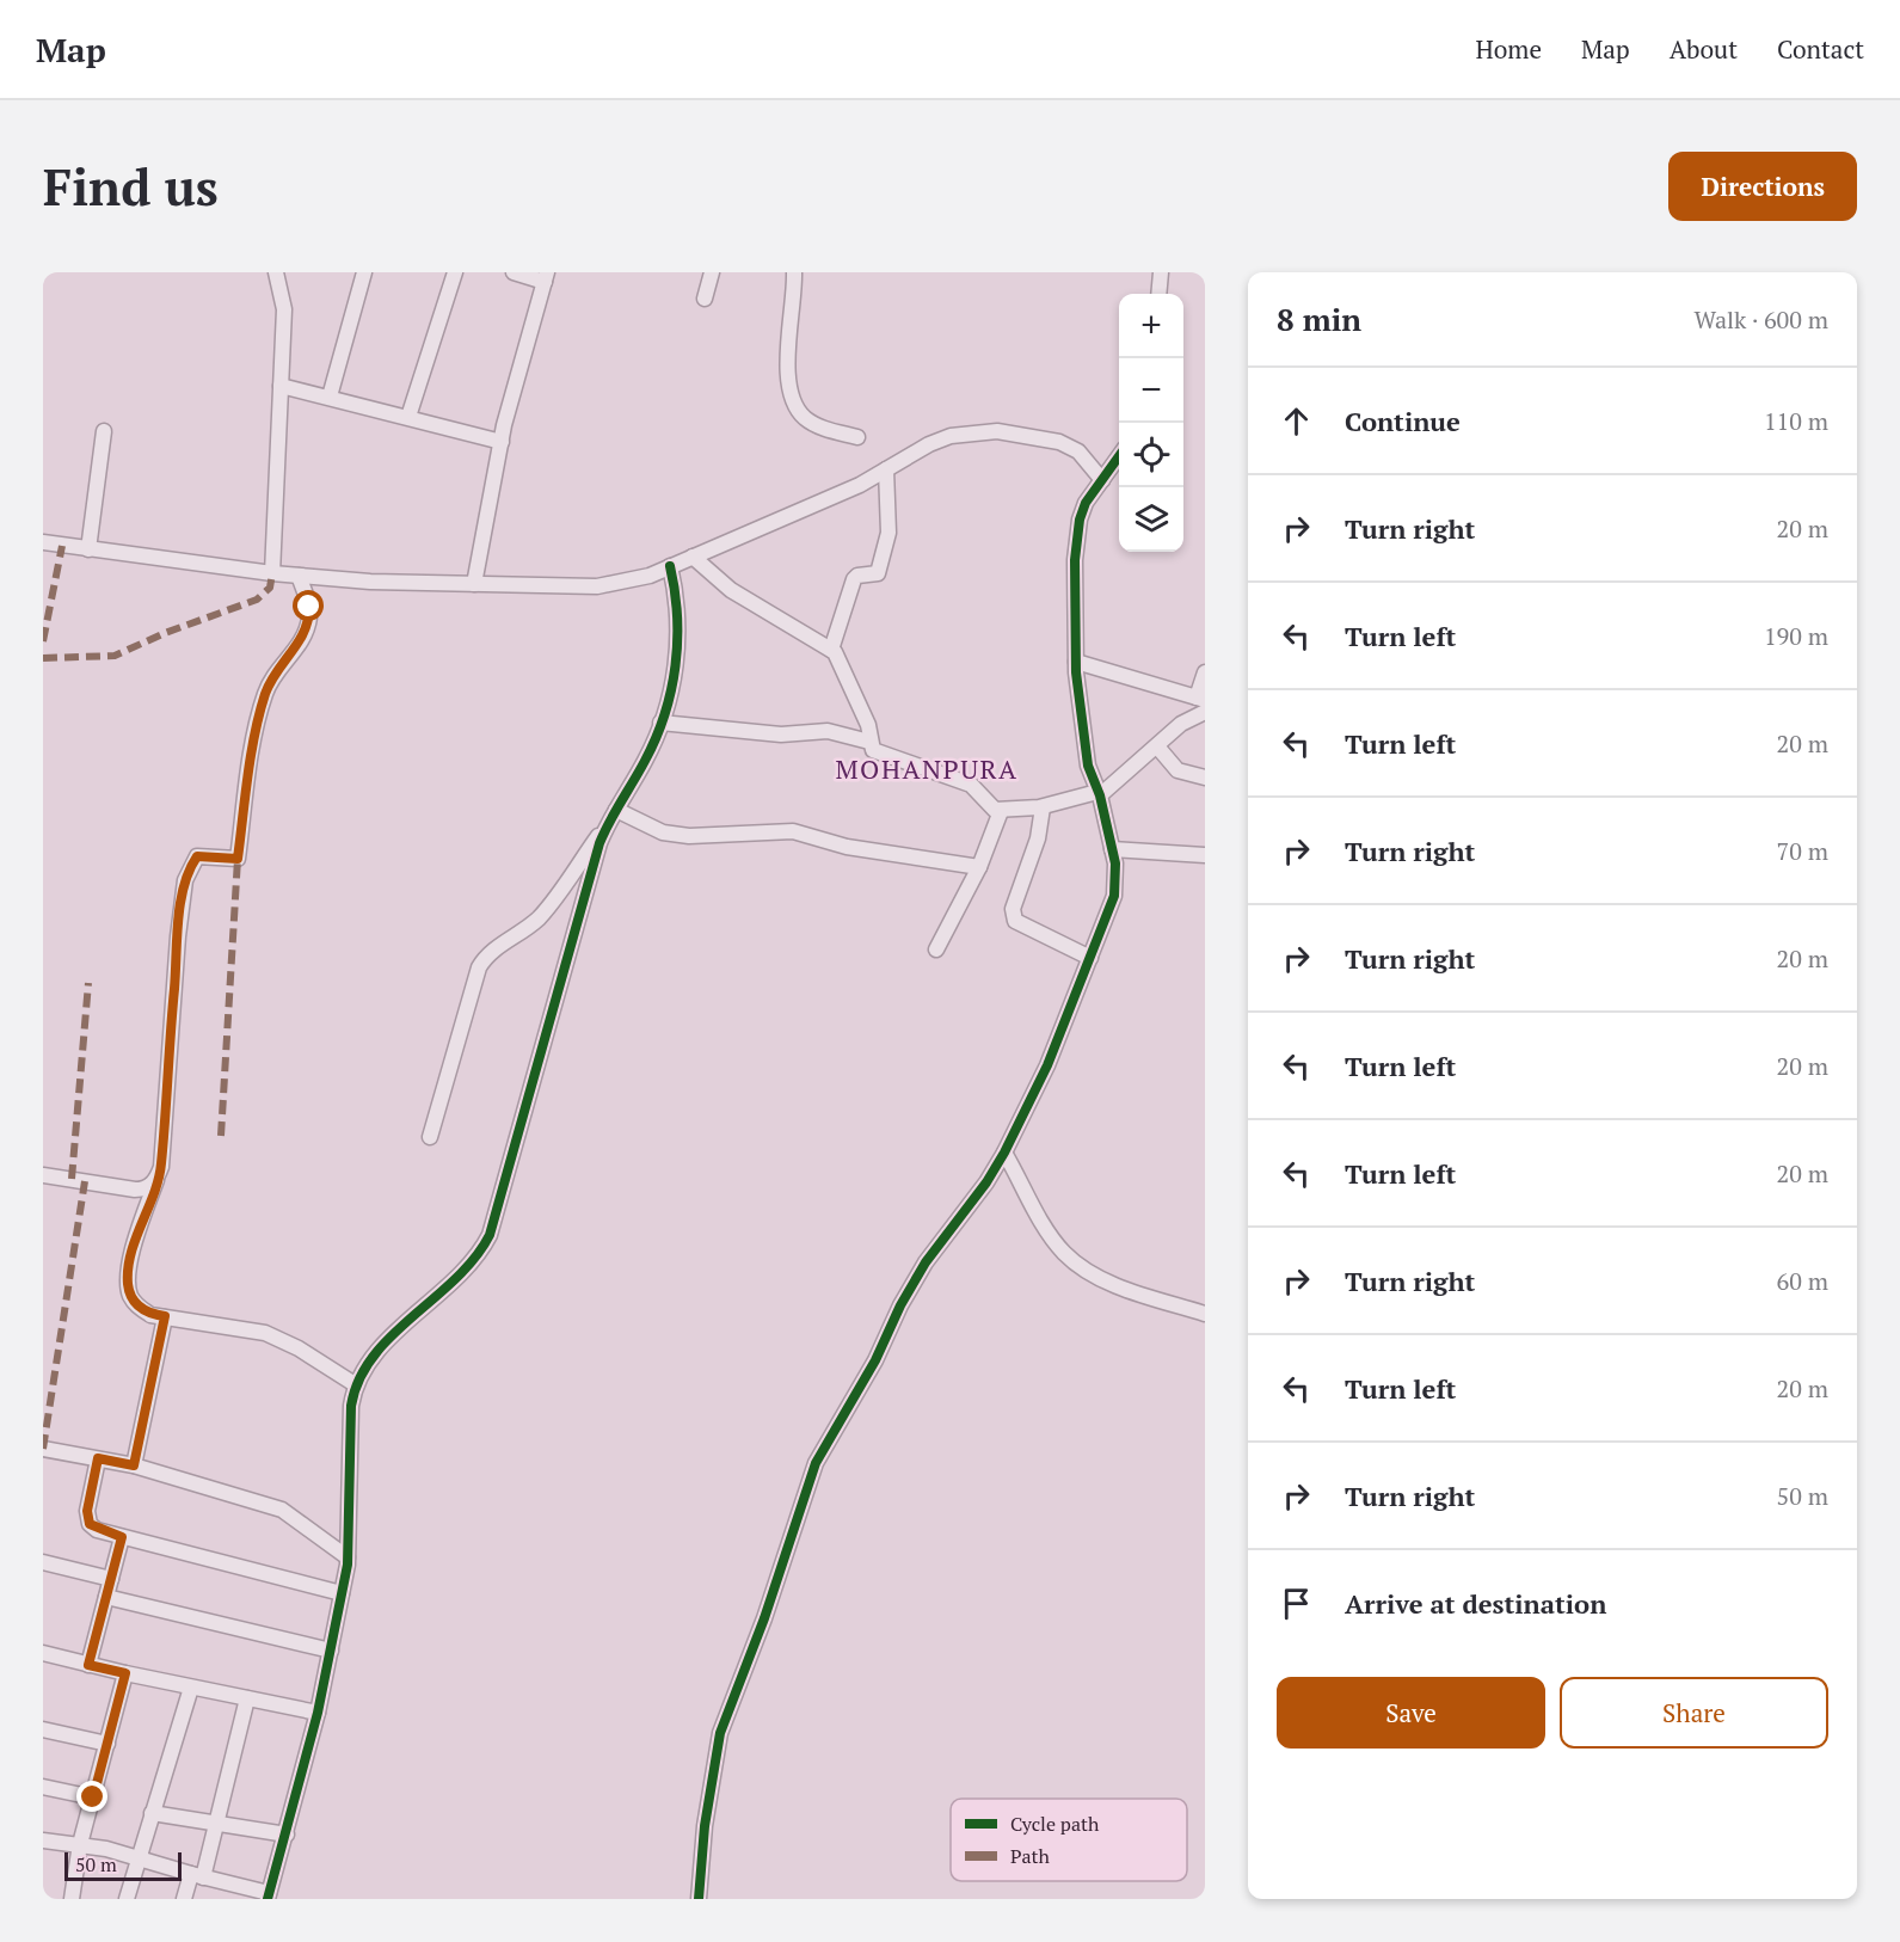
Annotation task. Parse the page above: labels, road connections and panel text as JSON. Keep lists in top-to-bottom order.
{
  "districts": ["MOHANPURA"],
  "legend": ["Cycle path", "Path"],
  "scale_bar": "50 m",
  "page": {
    "header": "Map",
    "nav": [
      "Home",
      "Map",
      "About",
      "Contact"
    ],
    "buttons": [
      "Directions",
      ["Save", "Share"]
    ],
    "title": "Find us",
    "heading": ["8 min", "Walk · 600 m"],
    "map_buttons": ["+", "−"],
    "list": [
      ["Continue", "110 m"],
      ["Turn right", "20 m"],
      ["Turn left", "190 m"],
      ["Turn left", "20 m"],
      ["Turn right", "70 m"],
      ["Turn right", "20 m"],
      ["Turn left", "20 m"],
      ["Turn left", "20 m"],
      ["Turn right", "60 m"],
      ["Turn left", "20 m"],
      ["Turn right", "50 m"],
      "Arrive at destination"
    ],
    "scale": "50 m"
  }
}
